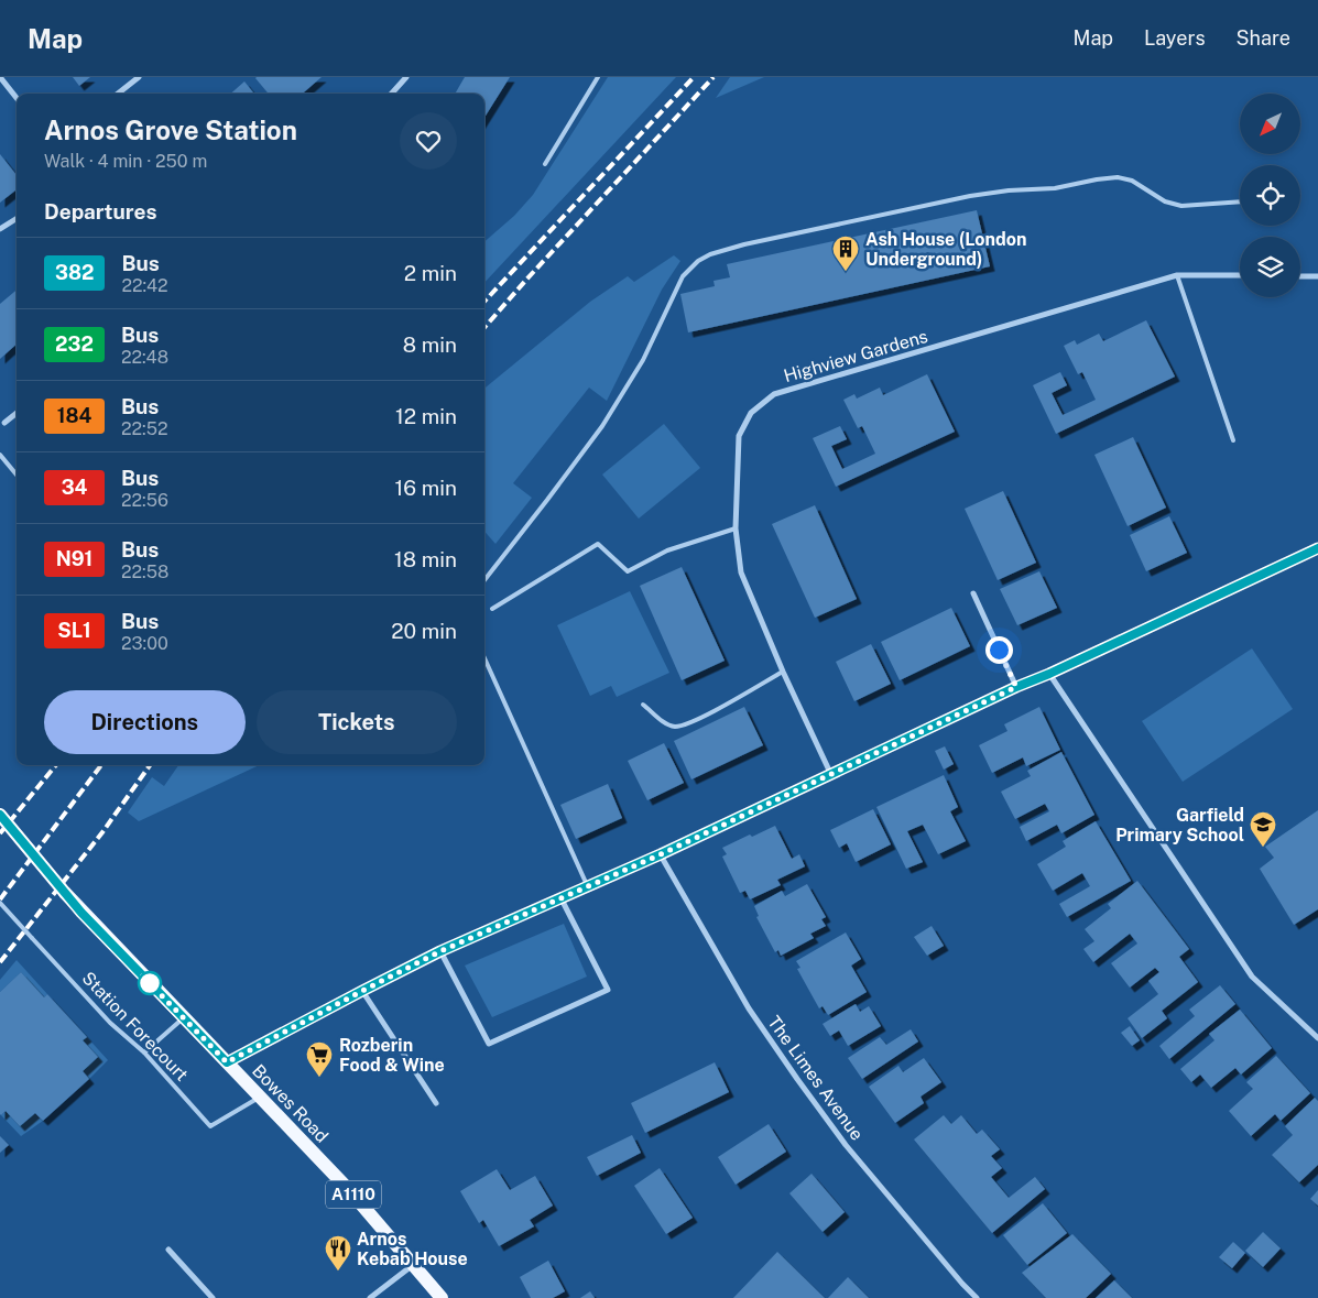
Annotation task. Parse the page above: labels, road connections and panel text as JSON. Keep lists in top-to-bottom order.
{
  "streets": {
    "main road": ["Bowes Road", "A1110"],
    "street": ["Highview Gardens", "The Limes Avenue"],
    "lane": ["Station Forecourt"]
  },
  "crossings": [
    ["Station Forecourt", "Bowes Road"]
  ],
  "places": {
    "building": ["Ash House (London Underground)"],
    "school or university": ["Garfield Primary School"],
    "supermarket": ["Rozberin Food & Wine"],
    "restaurant": ["Arnos Kebab House"]
  },
  "lines": ["bus line 382"],
  "north": "bottom left",
  "page": {
    "header": "Map",
    "nav": ["Map", "Layers", "Share"],
    "heading": [
      ["Arnos Grove Station", "Walk · 4 min · 250 m"],
      "Departures"
    ],
    "list": [
      {
        "mark": "382",
        "name": "Bus",
        "note": "22:42",
        "value": "2 min"
      },
      {
        "mark": "232",
        "name": "Bus",
        "note": "22:48",
        "value": "8 min"
      },
      {
        "mark": "184",
        "name": "Bus",
        "note": "22:52",
        "value": "12 min"
      },
      {
        "mark": "34",
        "name": "Bus",
        "note": "22:56",
        "value": "16 min"
      },
      {
        "mark": "N91",
        "name": "Bus",
        "note": "22:58",
        "value": "18 min"
      },
      {
        "mark": "SL1",
        "name": "Bus",
        "note": "23:00",
        "value": "20 min"
      }
    ],
    "buttons": ["Directions", "Tickets"]
  }
}
